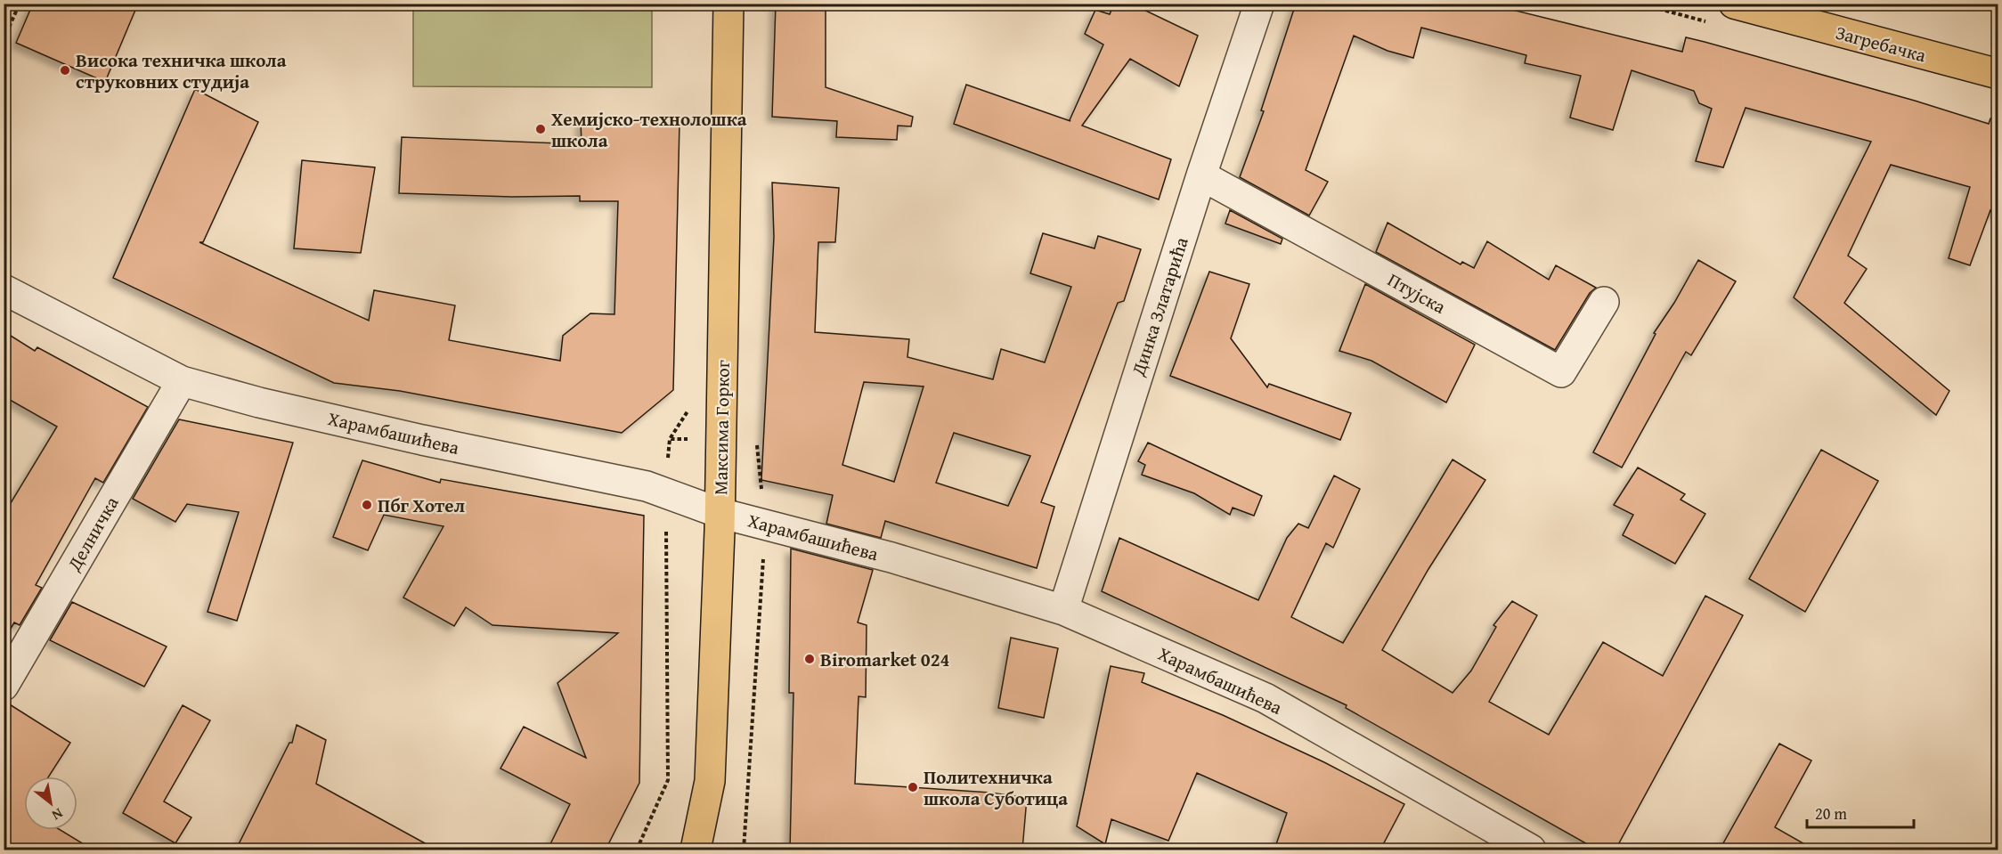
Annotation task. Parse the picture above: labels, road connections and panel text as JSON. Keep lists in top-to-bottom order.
{
  "streets": {
    "main road": ["Загребачка", "Максима Горког"],
    "street": [
      "Птујска",
      "Динка Златарића",
      "Харамбашићева",
      "Делничка"
    ]
  },
  "crossings": [
    ["Птујска", "Динка Златарића"],
    ["Динка Златарића", "Харамбашићева"],
    ["Максима Горког", "Харамбашићева"],
    ["Харамбашићева", "Делничка"]
  ],
  "places": [
    "Висока техничка школа струковних студија",
    "Хемијско-технолошка школа",
    "Пбг Хотел",
    "Biromarket 024",
    "Политехничка школа Суботица"
  ],
  "scale_bar": "20 m",
  "north": "bottom right"
}
